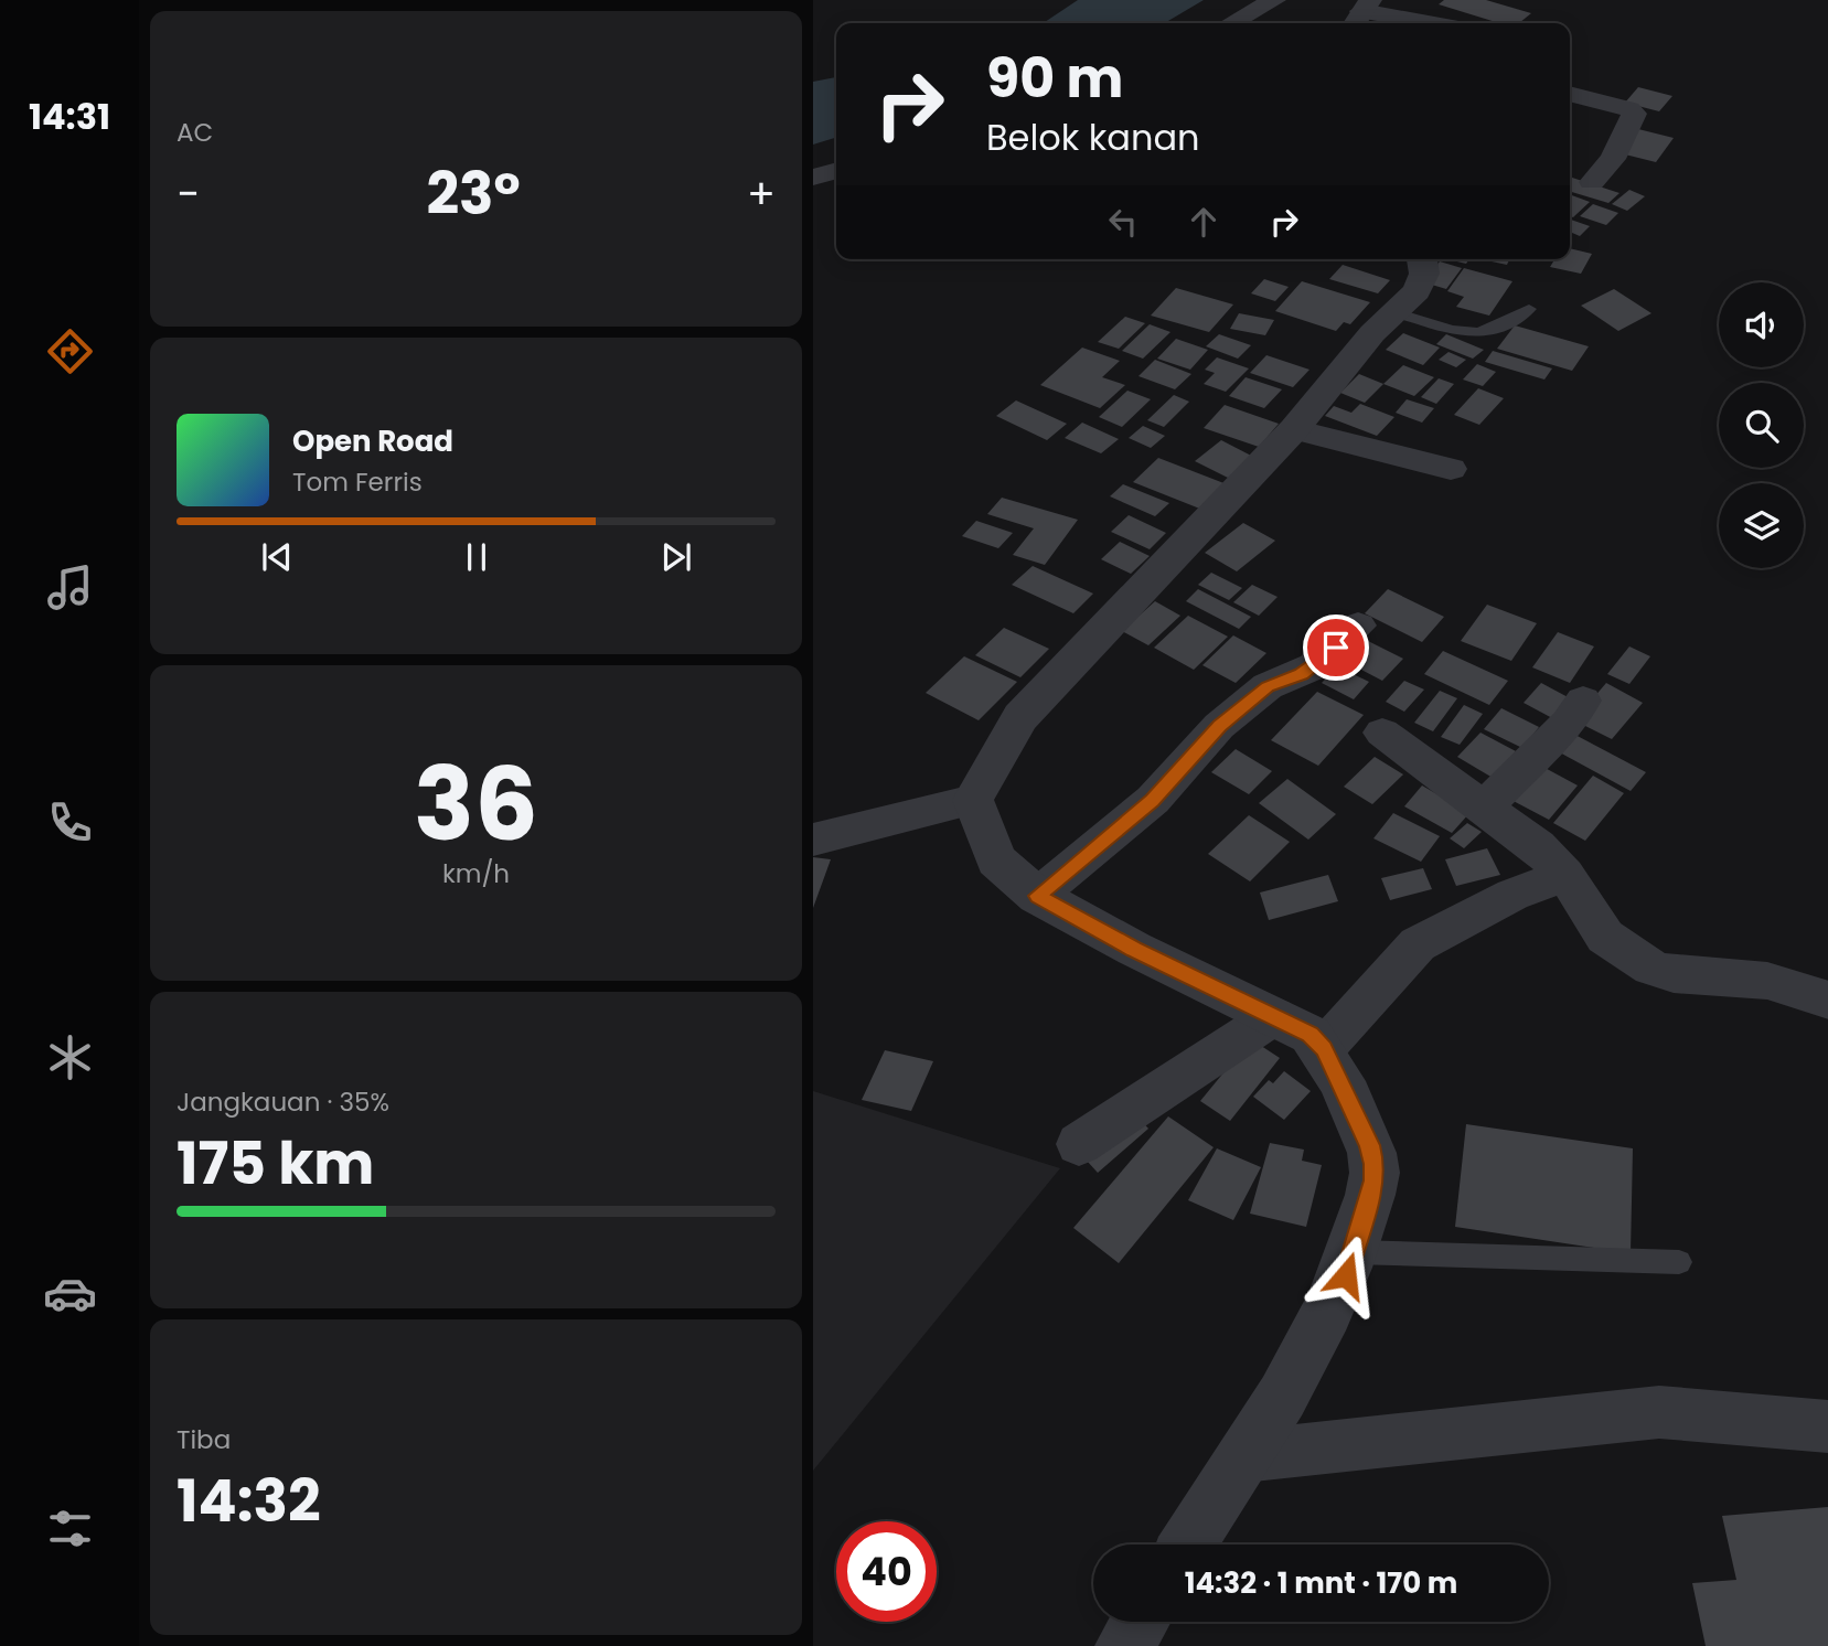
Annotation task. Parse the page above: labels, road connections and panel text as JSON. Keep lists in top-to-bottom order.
{
  "page": {
    "tabs": "14:31",
    "tile": [
      "AC",
      ["36", "km/h"],
      ["Jangkauan · 35%", "175 km"],
      ["Tiba", "14:32"]
    ],
    "turn": ["90 m", "Belok kanan"],
    "heat": ["−", "23°", "+"],
    "song": ["Open Road", "Tom Ferris"],
    "limit": "40",
    "trip": "14:32 · 1 mnt · 170 m"
  }
}
